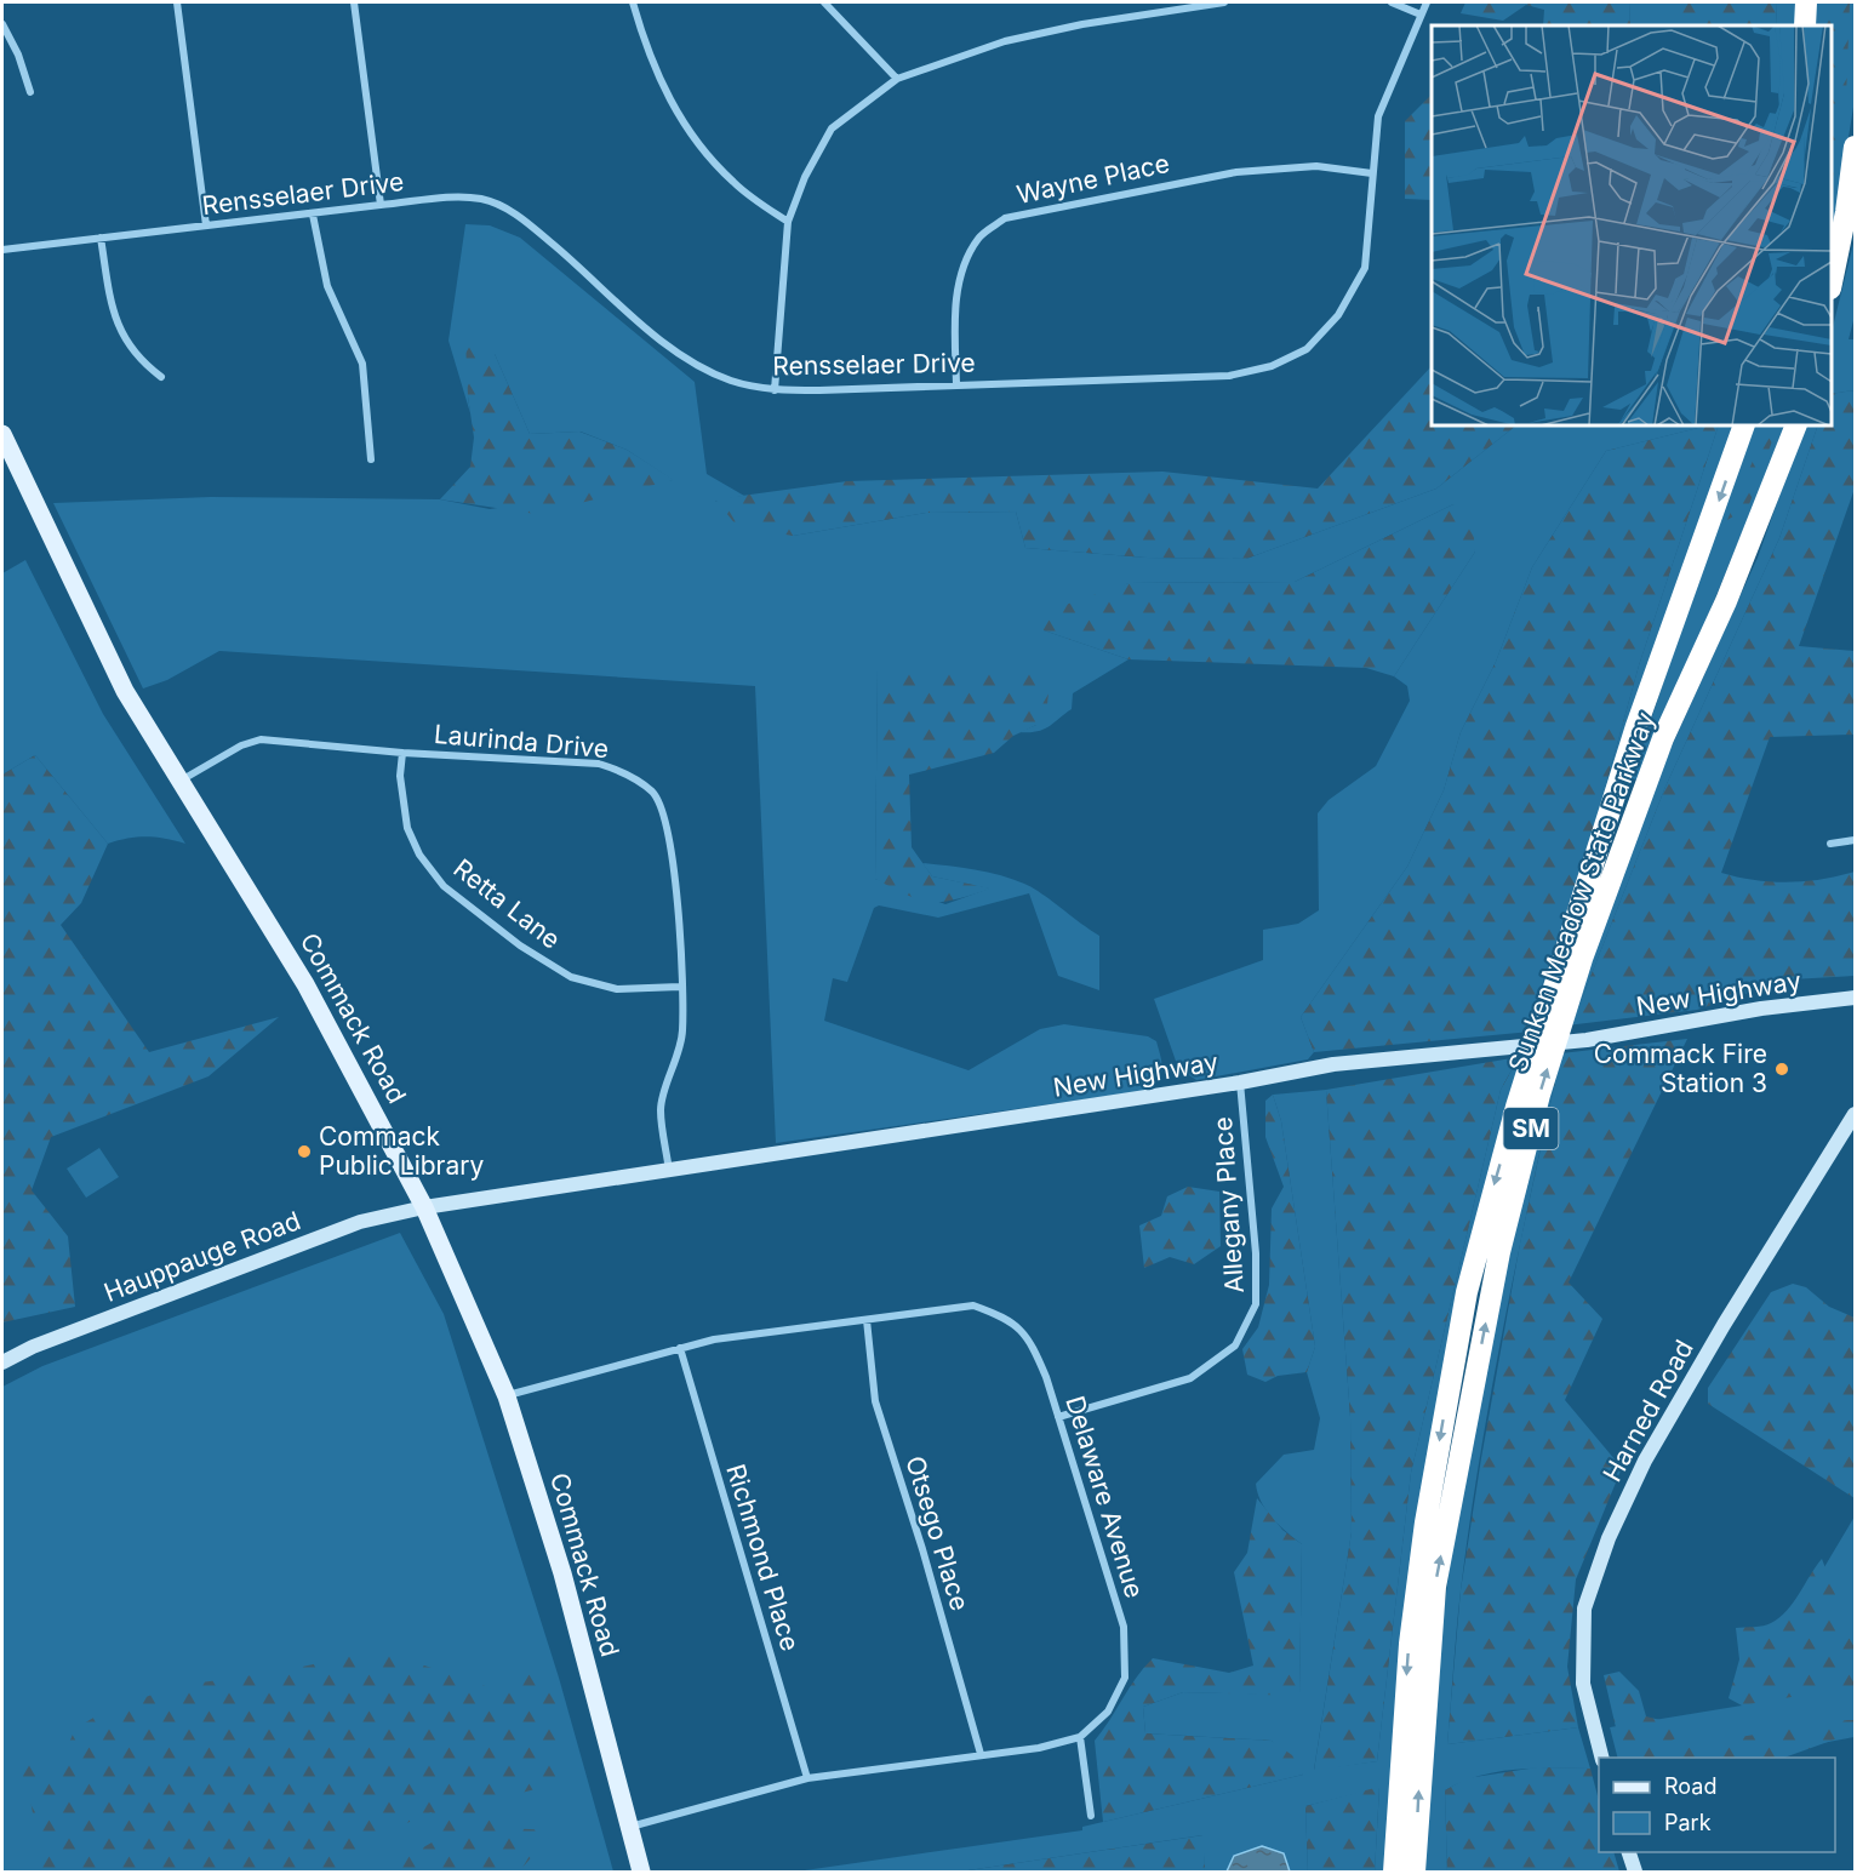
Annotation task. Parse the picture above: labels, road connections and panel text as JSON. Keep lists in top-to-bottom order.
{
  "streets": {
    "highway": ["Sunken Meadow State Parkway", "SM"],
    "main road": ["Commack Road"],
    "street": [
      "Wayne Place",
      "Rensselaer Drive",
      "Laurinda Drive",
      "Retta Lane",
      "New Highway",
      "Allegany Place",
      "Hauppauge Road",
      "Harned Road",
      "Delaware Avenue",
      "Otsego Place",
      "Richmond Place"
    ]
  },
  "crossings": [
    ["Wayne Place", "Rensselaer Drive"],
    ["Laurinda Drive", "Retta Lane"],
    ["Laurinda Drive", "New Highway"],
    ["Laurinda Drive", "Commack Road"],
    ["New Highway", "Commack Road"],
    ["New Highway", "Allegany Place"],
    ["New Highway", "Hauppauge Road"],
    ["Commack Road", "Hauppauge Road"],
    ["Commack Road", "Delaware Avenue"],
    ["Allegany Place", "Delaware Avenue"],
    ["Delaware Avenue", "Otsego Place"],
    ["Delaware Avenue", "Richmond Place"]
  ],
  "places": ["Commack Fire Station 3", "Commack Public Library"],
  "legend": ["Road", "Park"]
}
